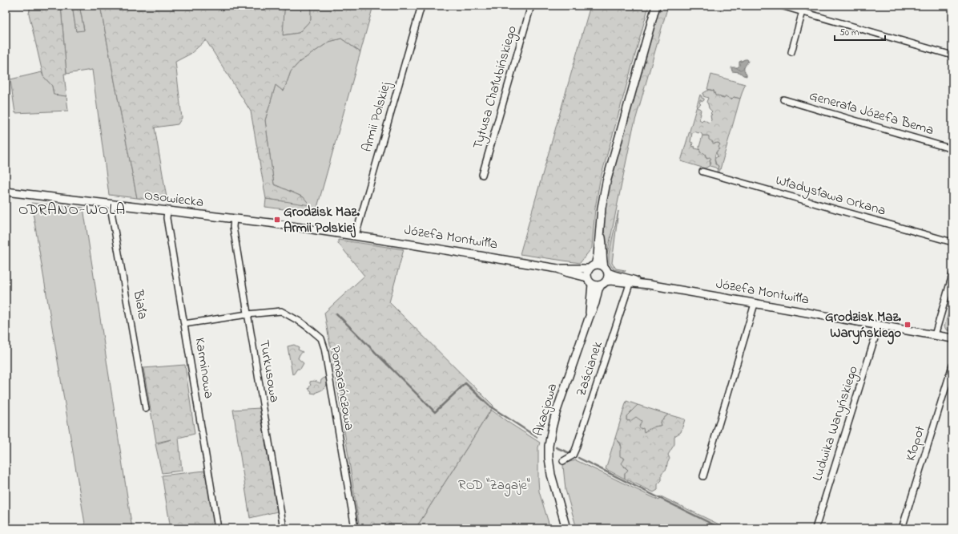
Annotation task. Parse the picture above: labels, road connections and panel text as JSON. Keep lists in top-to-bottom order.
{
  "streets": {
    "street": [
      "Tytusa Chałubińskiego",
      "Generała Józefa Bema",
      "Armii Polskiej",
      "Władysława Orkana",
      "Osowiecka",
      "Józefa Montwiłła",
      "Biała",
      "Karminowa",
      "Zaścianek",
      "Turkusowa",
      "Pomarańczowa",
      "Akacjowa",
      "Ludwika Waryńskiego",
      "Kłopot"
    ]
  },
  "crossings": [
    ["Armii Polskiej", "Józefa Montwiłła"],
    ["Osowiecka", "Józefa Montwiłła"],
    ["Osowiecka", "Biała"],
    ["Osowiecka", "Karminowa"],
    ["Osowiecka", "Turkusowa"],
    ["Józefa Montwiłła", "Zaścianek"],
    ["Józefa Montwiłła", "Akacjowa"],
    ["Józefa Montwiłła", "Ludwika Waryńskiego"],
    ["Karminowa", "Pomarańczowa"],
    ["Turkusowa", "Pomarańczowa"]
  ],
  "districts": ["ODRANO-WOLA"],
  "parks": ["ROD \"Zagaje\""],
  "places": {
    "transit": ["Grodzisk Maz. Armii Polskiej", "Grodzisk Maz. Waryńskiego"]
  },
  "scale_bar": "50 m"
}
